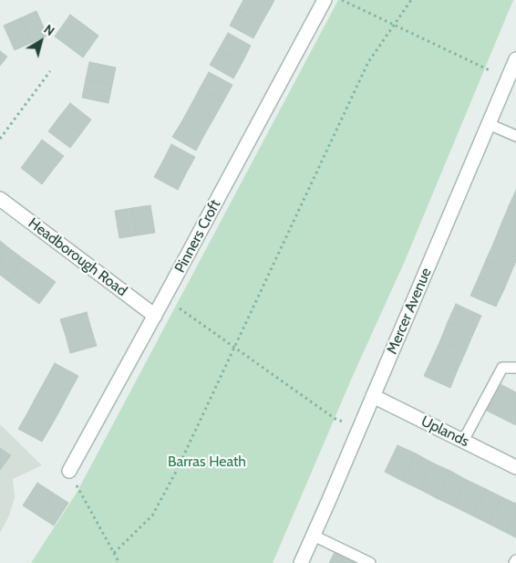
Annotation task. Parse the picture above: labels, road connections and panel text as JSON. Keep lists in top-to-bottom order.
{
  "streets": {
    "street": [
      "Pinners Croft",
      "Headborough Road",
      "Mercer Avenue",
      "Uplands"
    ]
  },
  "crossings": [
    ["Pinners Croft", "Headborough Road"],
    ["Mercer Avenue", "Uplands"]
  ],
  "parks": ["Barras Heath"],
  "north": "top right"
}
